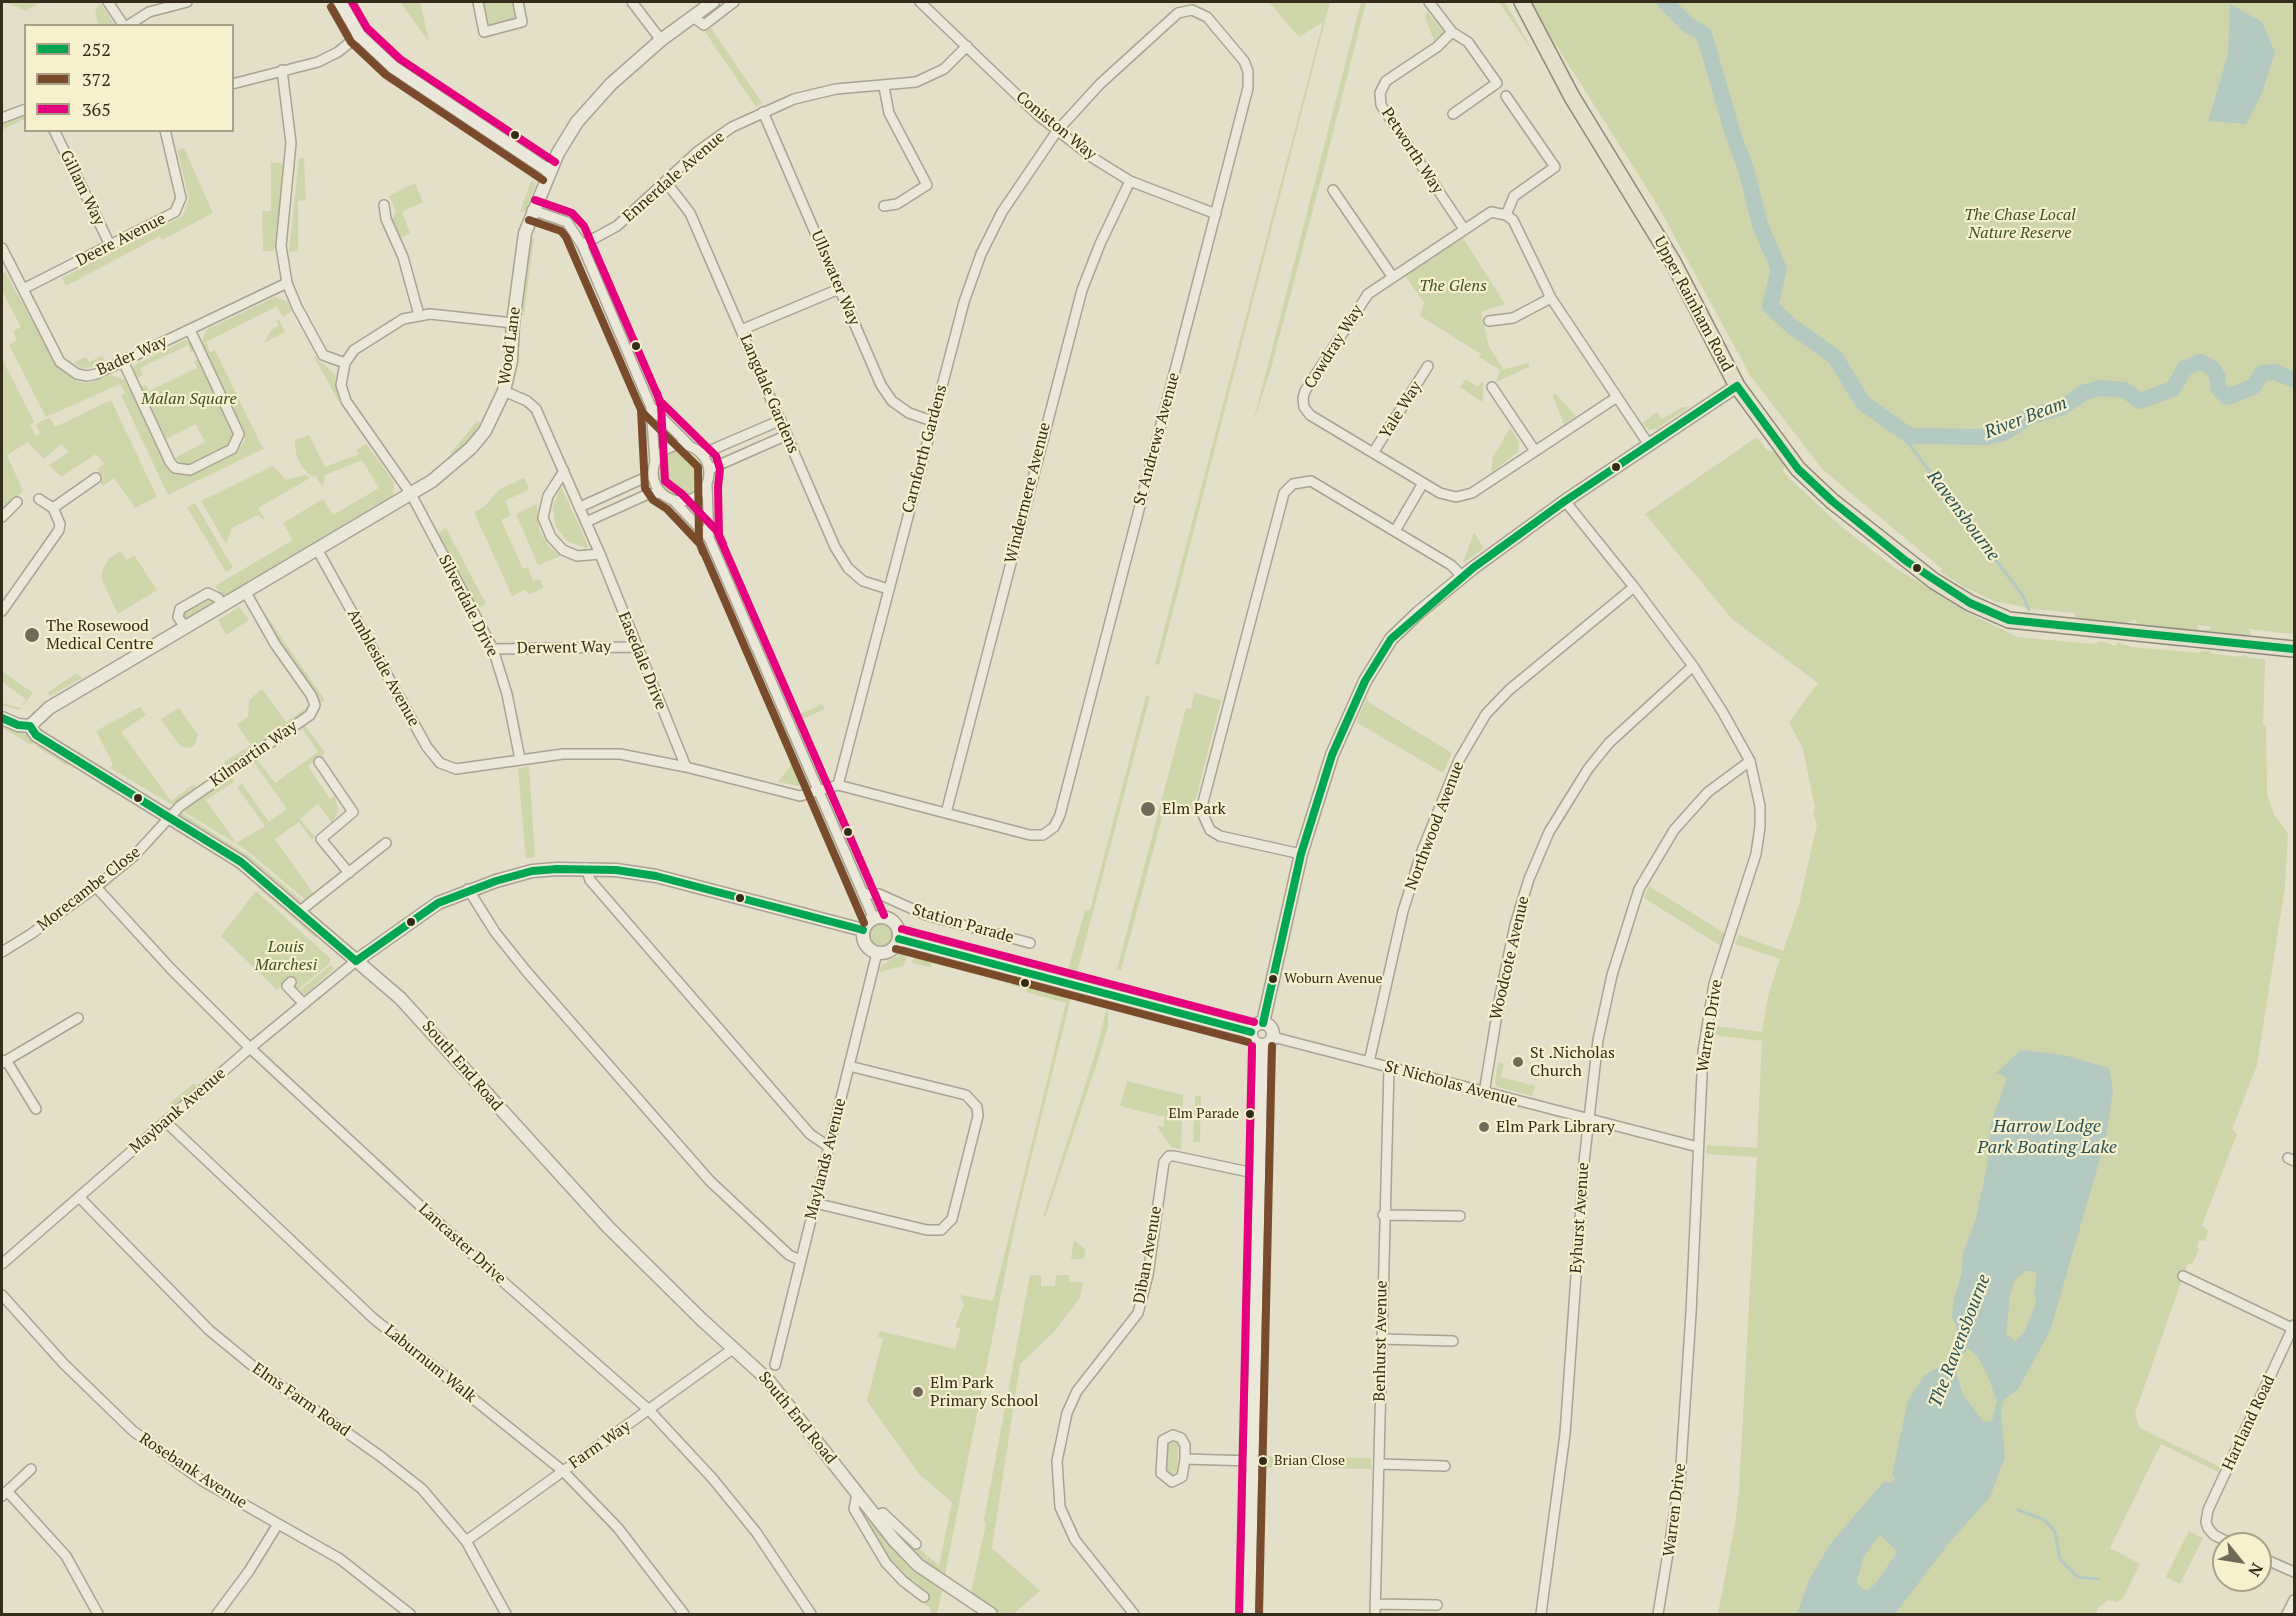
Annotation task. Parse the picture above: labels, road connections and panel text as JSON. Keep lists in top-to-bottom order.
{
  "streets": {
    "main road": ["Upper Rainham Road"],
    "street": [
      "Coniston Way",
      "Petworth Way",
      "Ennerdale Avenue",
      "Gillam Way",
      "Deere Avenue",
      "Ullswater Way",
      "Wood Lane",
      "Cowdray Way",
      "Bader Way",
      "Langdale Gardens",
      "Yale Way",
      "St Andrews Avenue",
      "Carnforth Gardens",
      "Windermere Avenue",
      "Silverdale Drive",
      "Derwent Way",
      "Easedale Drive",
      "Ambleside Avenue",
      "Kilmartin Way",
      "Northwood Avenue",
      "Morecambe Close",
      "Station Parade",
      "Woodcote Avenue",
      "Warren Drive",
      "South End Road",
      "St Nicholas Avenue",
      "Maybank Avenue",
      "Maylands Avenue",
      "Eyhurst Avenue",
      "Lancaster Drive",
      "Diban Avenue",
      "Benhurst Avenue",
      "Laburnum Walk",
      "Elms Farm Road",
      "Hartland Road",
      "Farm Way",
      "Rosebank Avenue"
    ]
  },
  "crossings": [
    ["Coniston Way", "Ennerdale Avenue"],
    ["Coniston Way", "St Andrews Avenue"],
    ["Coniston Way", "Carnforth Gardens"],
    ["Coniston Way", "Windermere Avenue"],
    ["Petworth Way", "Cowdray Way"],
    ["Ennerdale Avenue", "Ullswater Way"],
    ["Ennerdale Avenue", "Langdale Gardens"],
    ["Gillam Way", "Deere Avenue"],
    ["Deere Avenue", "Bader Way"],
    ["Ullswater Way", "Carnforth Gardens"],
    ["Wood Lane", "Silverdale Drive"],
    ["Wood Lane", "Easedale Drive"],
    ["Wood Lane", "Ambleside Avenue"],
    ["Wood Lane", "Kilmartin Way"],
    ["Wood Lane", "South End Road"],
    ["Cowdray Way", "Yale Way"],
    ["Langdale Gardens", "Carnforth Gardens"],
    ["St Andrews Avenue", "Carnforth Gardens"],
    ["St Andrews Avenue", "Windermere Avenue"],
    ["Silverdale Drive", "Derwent Way"],
    ["Silverdale Drive", "Easedale Drive"],
    ["Silverdale Drive", "Ambleside Avenue"],
    ["Derwent Way", "Easedale Drive"],
    ["Easedale Drive", "Ambleside Avenue"],
    ["Kilmartin Way", "Morecambe Close"],
    ["Kilmartin Way", "South End Road"],
    ["Northwood Avenue", "Warren Drive"],
    ["Northwood Avenue", "St Nicholas Avenue"],
    ["Morecambe Close", "South End Road"],
    ["Morecambe Close", "Lancaster Drive"],
    ["Woodcote Avenue", "Warren Drive"],
    ["Woodcote Avenue", "St Nicholas Avenue"],
    ["Warren Drive", "St Nicholas Avenue"],
    ["Warren Drive", "Eyhurst Avenue"],
    ["South End Road", "Maybank Avenue"],
    ["South End Road", "Farm Way"],
    ["St Nicholas Avenue", "Eyhurst Avenue"],
    ["St Nicholas Avenue", "Benhurst Avenue"],
    ["Maybank Avenue", "Lancaster Drive"],
    ["Maybank Avenue", "Laburnum Walk"],
    ["Maybank Avenue", "Elms Farm Road"],
    ["Lancaster Drive", "Farm Way"],
    ["Laburnum Walk", "Farm Way"],
    ["Elms Farm Road", "Farm Way"]
  ],
  "water": [
    "River Beam",
    "Ravensbourne",
    "Harrow Lodge Park Boating Lake",
    "The Ravensbourne"
  ],
  "parks": [
    "The Chase Local Nature Reserve",
    "The Glens",
    "Malan Square",
    "Louis Marchesi"
  ],
  "places": [
    "The Rosewood Medical Centre",
    "Elm Park",
    "Woburn Avenue",
    "St .Nicholas Church",
    "Elm Parade",
    "Elm Park Library",
    "Elm Park Primary School",
    "Brian Close"
  ],
  "lines": ["transit line 365", "transit line 372", "transit line 252"],
  "legend": ["252", "372", "365"],
  "north": "bottom right"
}
